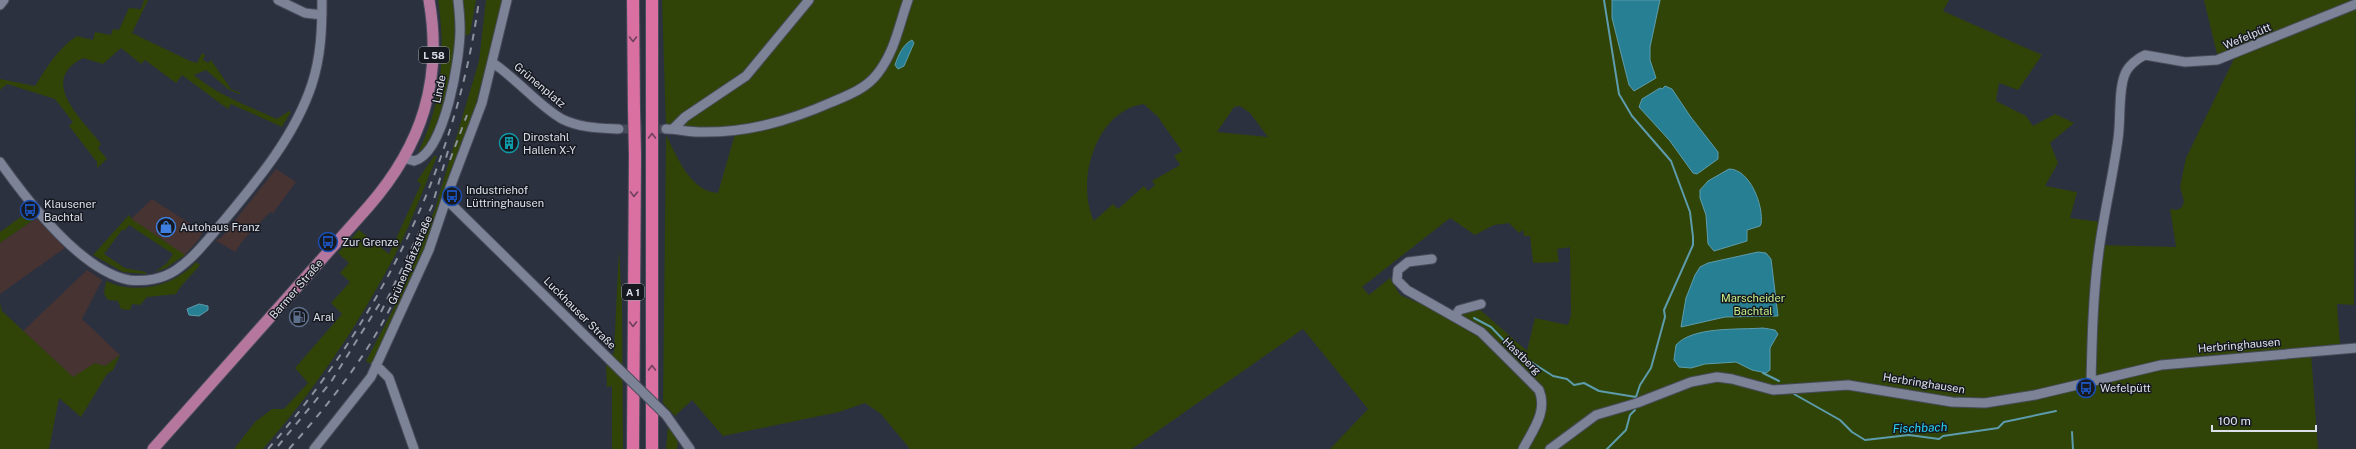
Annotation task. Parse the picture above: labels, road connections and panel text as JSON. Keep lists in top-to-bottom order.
{
  "streets": {
    "highway": ["A 1"],
    "main road": ["L 58", "Barmer Straße"],
    "street": [
      "Wefelpütt",
      "Grünenplatz",
      "Linde",
      "Grünenplatzstraße",
      "Luckhauser Straße",
      "Herbringhausen",
      "Hastberg"
    ]
  },
  "crossings": [
    ["Wefelpütt", "Herbringhausen"],
    ["Grünenplatz", "Grünenplatzstraße"],
    ["Linde", "Barmer Straße"],
    ["Grünenplatzstraße", "Luckhauser Straße"]
  ],
  "water": ["Fischbach"],
  "parks": ["Marscheider Bachtal"],
  "places": {
    "building": ["Dirostahl Hallen X-Y"],
    "bus stop": [
      "Industriehof Lüttringhausen",
      "Klausener Bachtal",
      "Zur Grenze",
      "Wefelpütt"
    ],
    "shop": ["Autohaus Franz"],
    "fuel station": ["Aral"]
  },
  "scale_bar": "100 m"
}
